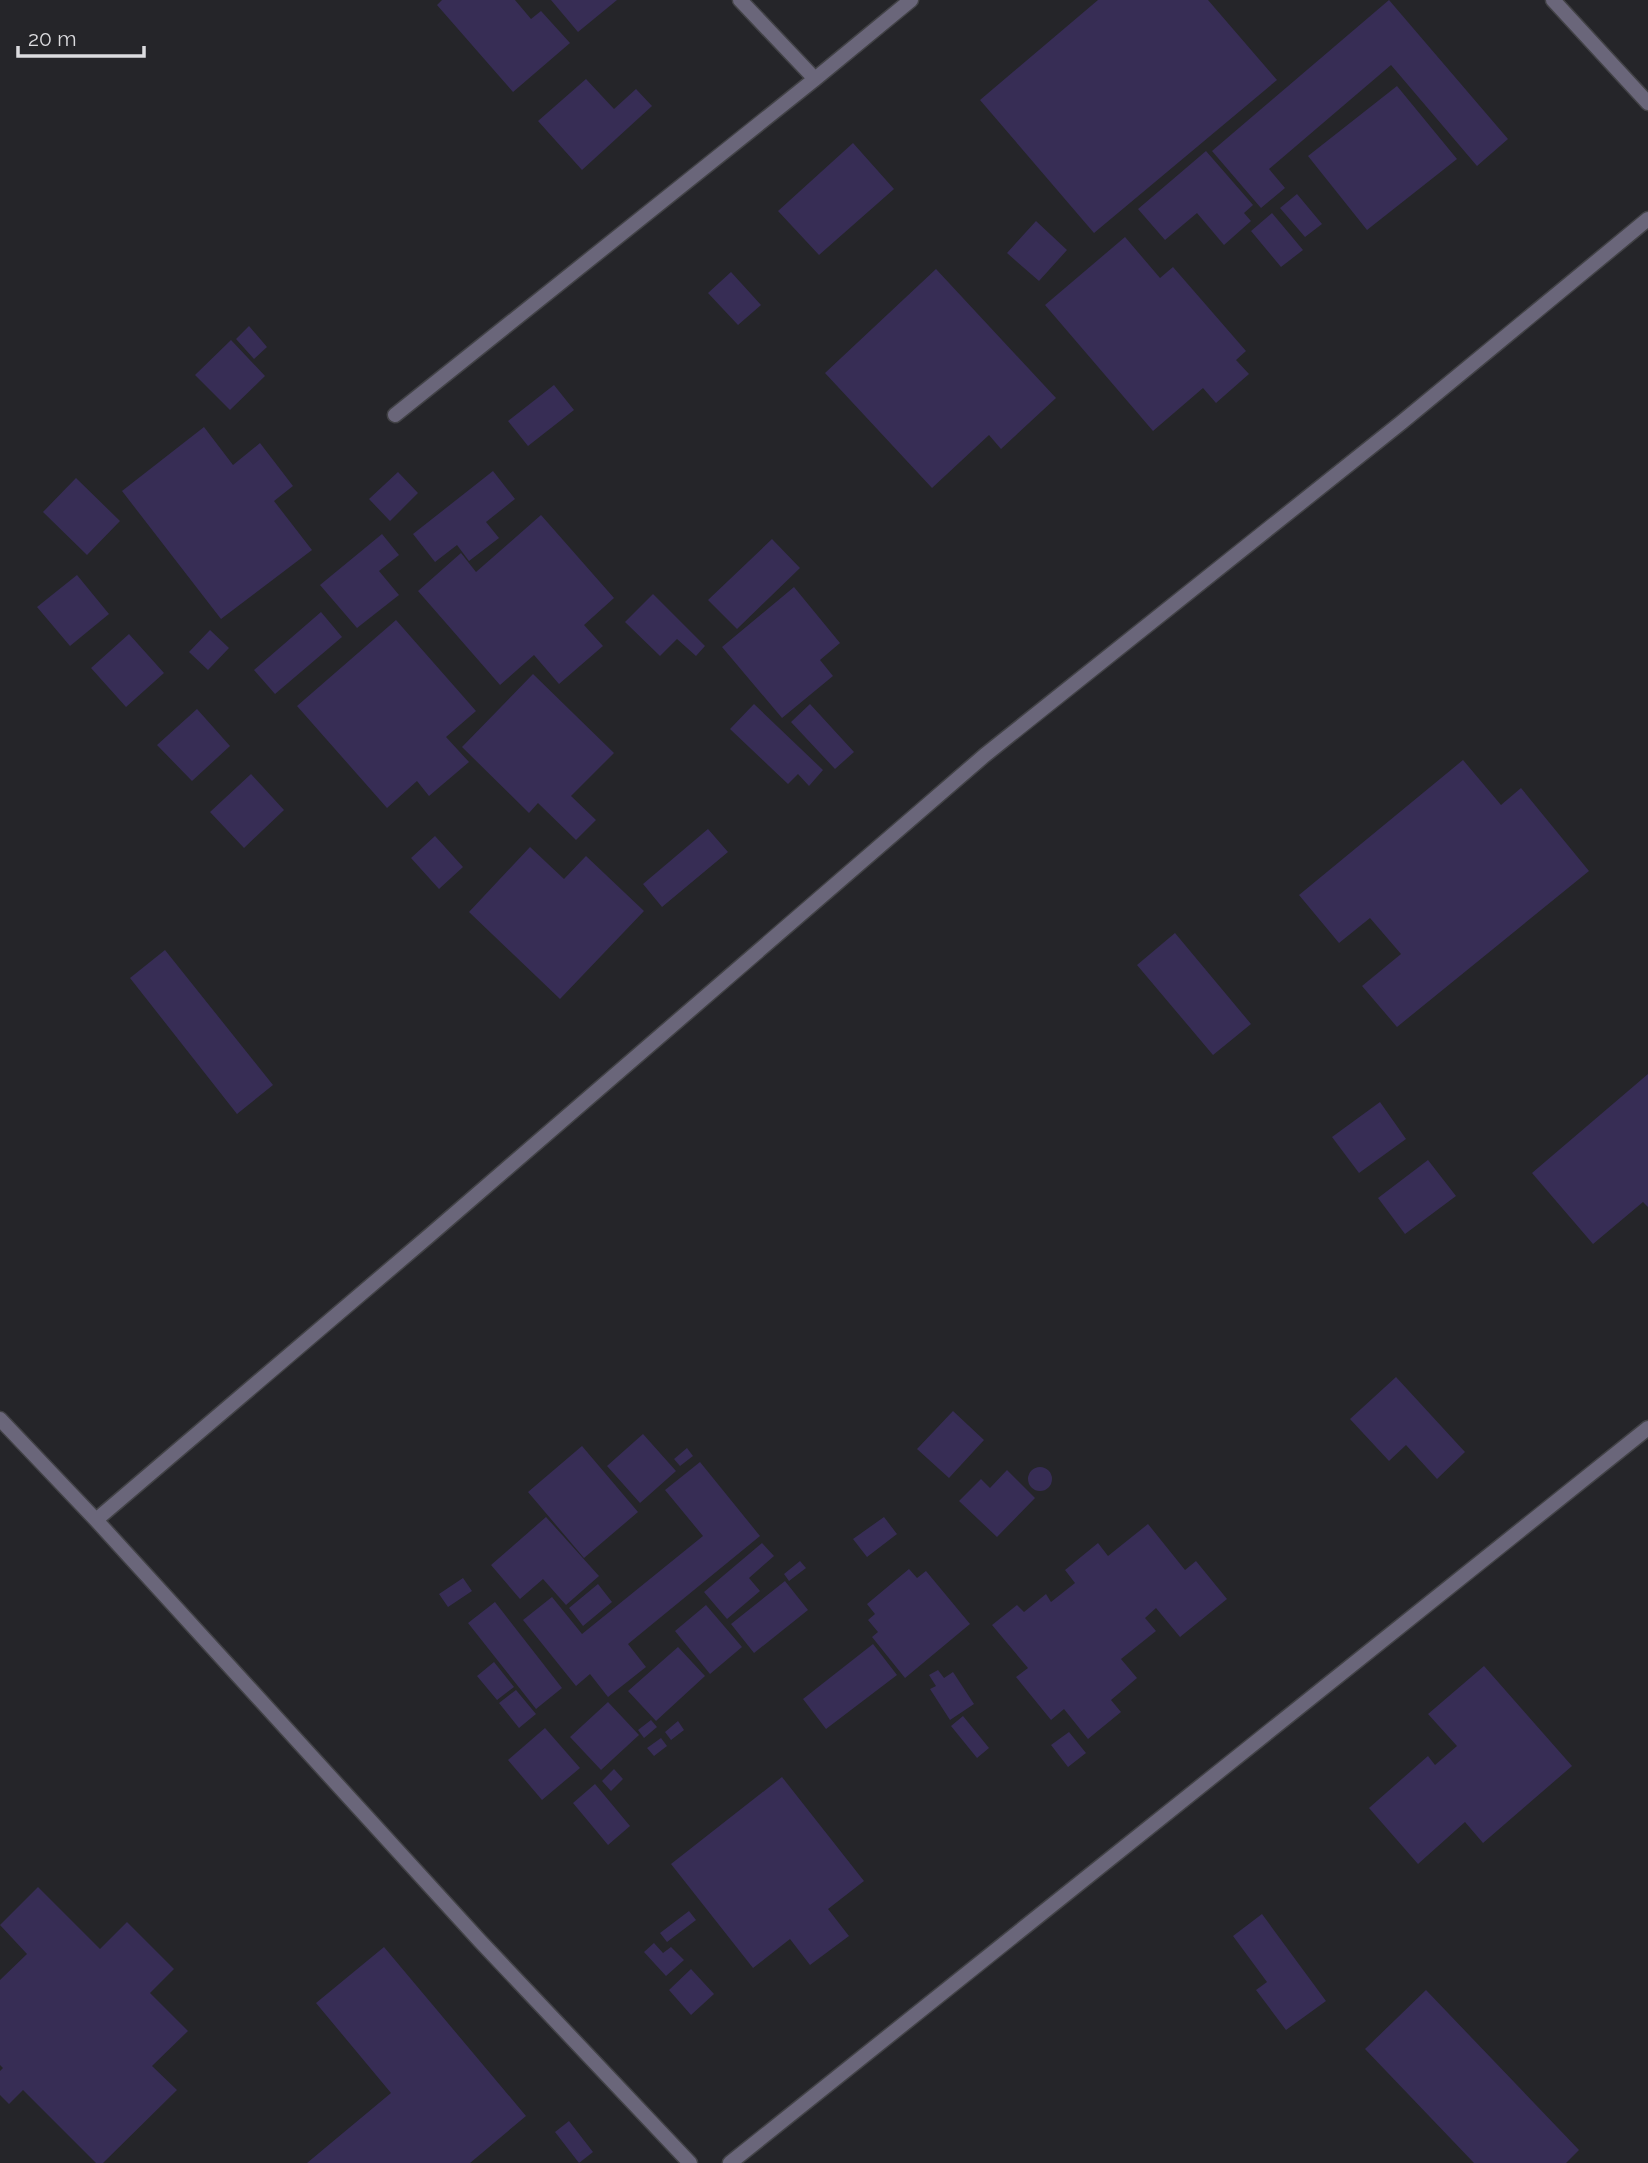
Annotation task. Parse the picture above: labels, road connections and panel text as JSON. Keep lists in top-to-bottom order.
{
  "scale_bar": "20 m"
}
